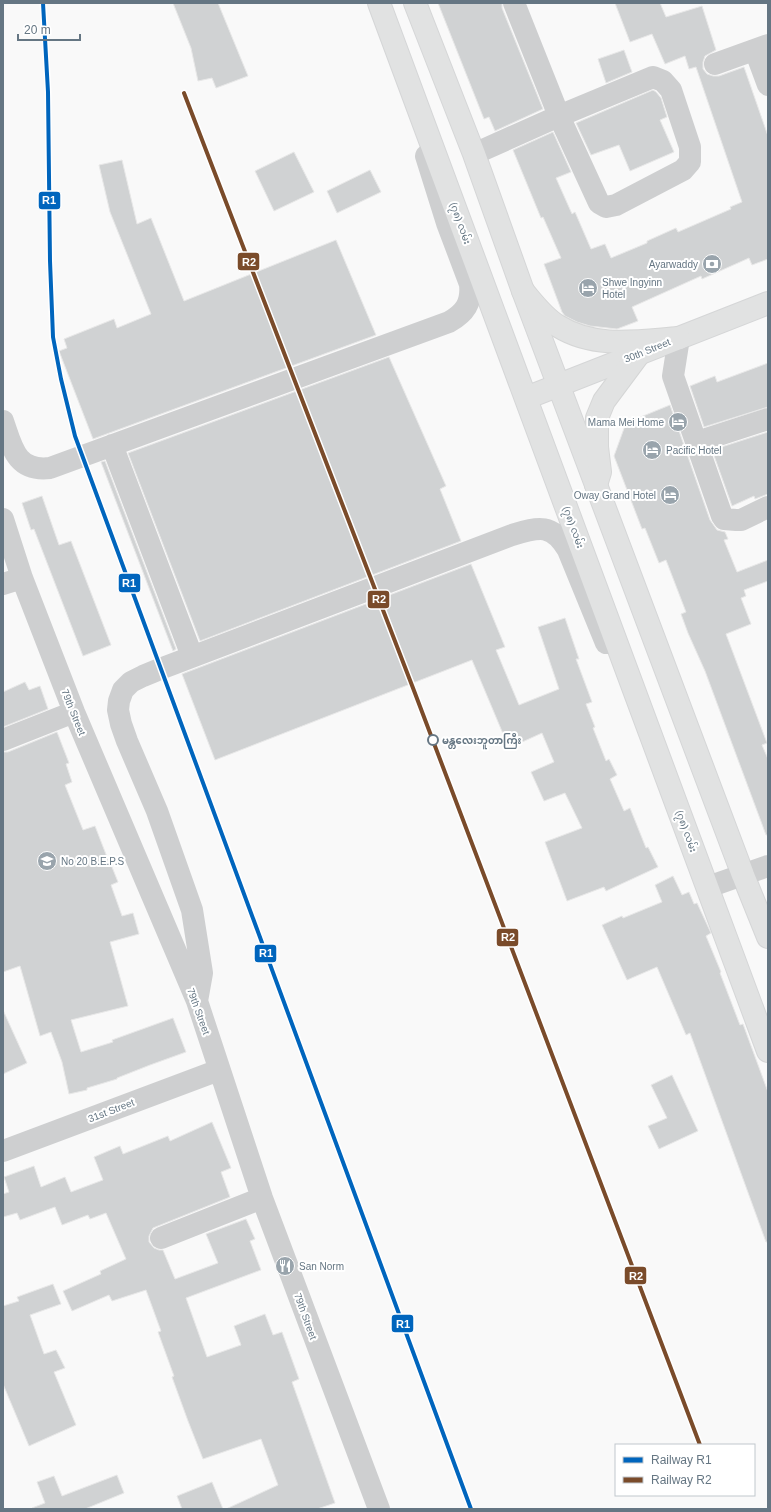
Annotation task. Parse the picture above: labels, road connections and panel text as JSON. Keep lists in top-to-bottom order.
{
  "streets": {
    "main road": ["(၇၈) လမ်း", "30th Street"],
    "street": ["79th Street", "31st Street"]
  },
  "crossings": [
    ["(၇၈) လမ်း", "30th Street"],
    ["79th Street", "31st Street"]
  ],
  "places": {
    "bank": ["Ayarwaddy"],
    "hotel": [
      "Shwe Ingyinn Hotel",
      "Mama Mei Home",
      "Pacific Hotel",
      "Oway Grand Hotel"
    ],
    "other": ["မန္တလေးဘူတာကြီး"],
    "school or university": ["No 20 B.E.P.S"],
    "restaurant": ["San Norm"]
  },
  "lines": ["rail line R1", "rail line R2"],
  "legend": ["Railway R1", "Railway R2"],
  "scale_bar": "20 m"
}
